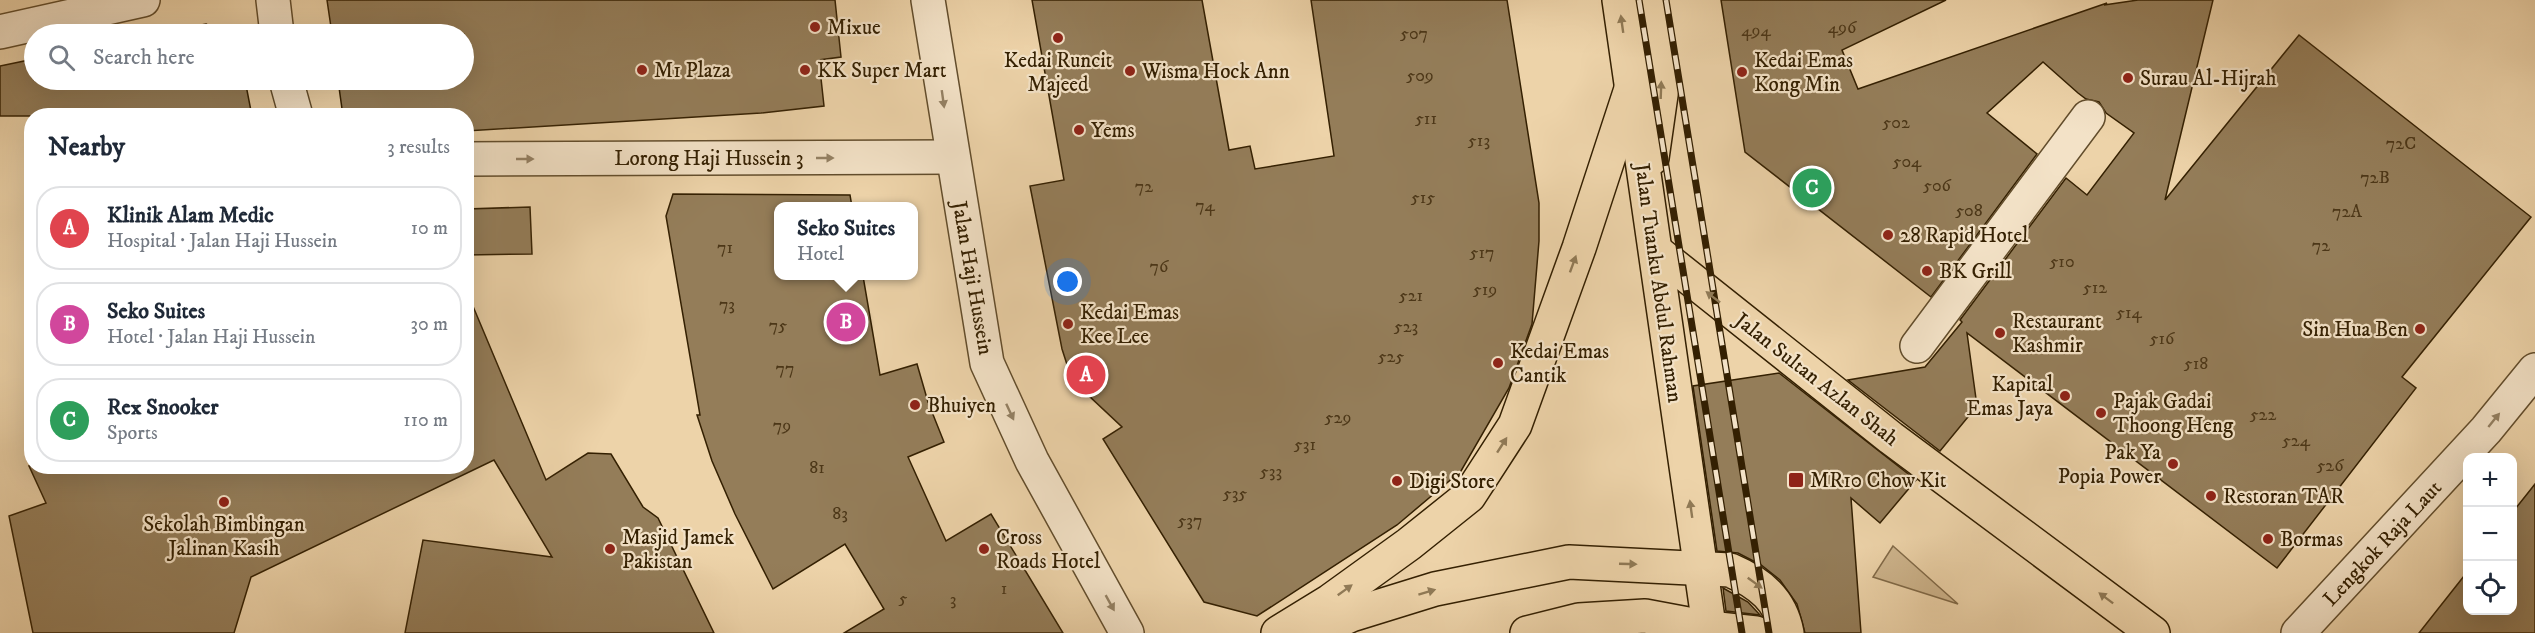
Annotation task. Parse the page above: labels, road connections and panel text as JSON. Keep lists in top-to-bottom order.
{
  "streets": {
    "main road": ["Jalan Tuanku Abdul Rahman", "Jalan Sultan Azlan Shah"],
    "street": ["Lorong Haji Hussein 3", "Jalan Haji Hussein", "Lengkok Raja Laut"]
  },
  "crossings": [
    ["Lorong Haji Hussein 3", "Jalan Haji Hussein"],
    ["Jalan Tuanku Abdul Rahman", "Jalan Sultan Azlan Shah"]
  ],
  "one_way": [
    "Lorong Haji Hussein 3",
    "Jalan Haji Hussein",
    "Jalan Tuanku Abdul Rahman",
    "Jalan Sultan Azlan Shah",
    "Lengkok Raja Laut"
  ],
  "places": {
    "other": [
      "Mixue",
      "Kedai Runcit Majeed",
      "M1 Plaza",
      "KK Super Mart",
      "Wisma Hock Ann",
      "Kedai Emas Kong Min",
      "Surau Al-Hijrah",
      "Yems",
      "28 Rapid Hotel",
      "BK Grill",
      "Kedai Emas Kee Lee",
      "Sin Hua Ben",
      "Restaurant Kashmir",
      "Kedai Emas Cantik",
      "Kapital Emas Jaya",
      "Bhuiyen",
      "Pajak Gadai Thoong Heng",
      "Pak Ya Popia Power",
      "Digi Store",
      "Restoran TAR",
      "Sekolah Bimbingan Jalinan Kasih",
      "Bormas",
      "Masjid Jamek Pakistan",
      "Cross Roads Hotel"
    ],
    "transit": ["MR10 Chow Kit"]
  },
  "house_numbers": [
    "496",
    "494",
    "507",
    "509",
    "511",
    "502",
    "513",
    "72C",
    "504",
    "72B",
    "506",
    "72",
    "515",
    "74",
    "508",
    "72A",
    "72",
    "71",
    "517",
    "510",
    "76",
    "512",
    "519",
    "521",
    "73",
    "514",
    "75",
    "523",
    "516",
    "525",
    "518",
    "77",
    "522",
    "529",
    "79",
    "524",
    "531",
    "526",
    "81",
    "533",
    "535",
    "83",
    "537",
    "1",
    "5",
    "3"
  ],
  "page": {
    "search": "Search here",
    "heading": ["Nearby", "3 results"],
    "pins": ["C", "B", "A"],
    "list": [
      {
        "mark": "A",
        "name": "Klinik Alam Medic",
        "note": "Hospital · Jalan Haji Hussein",
        "value": "10 m"
      },
      {
        "mark": "B",
        "name": "Seko Suites",
        "note": "Hotel · Jalan Haji Hussein",
        "value": "30 m"
      },
      {
        "mark": "C",
        "name": "Rex Snooker",
        "note": "Sports",
        "value": "110 m"
      }
    ],
    "popup": ["Seko Suites", "Hotel"],
    "map_buttons": ["+", "−"]
  }
}
